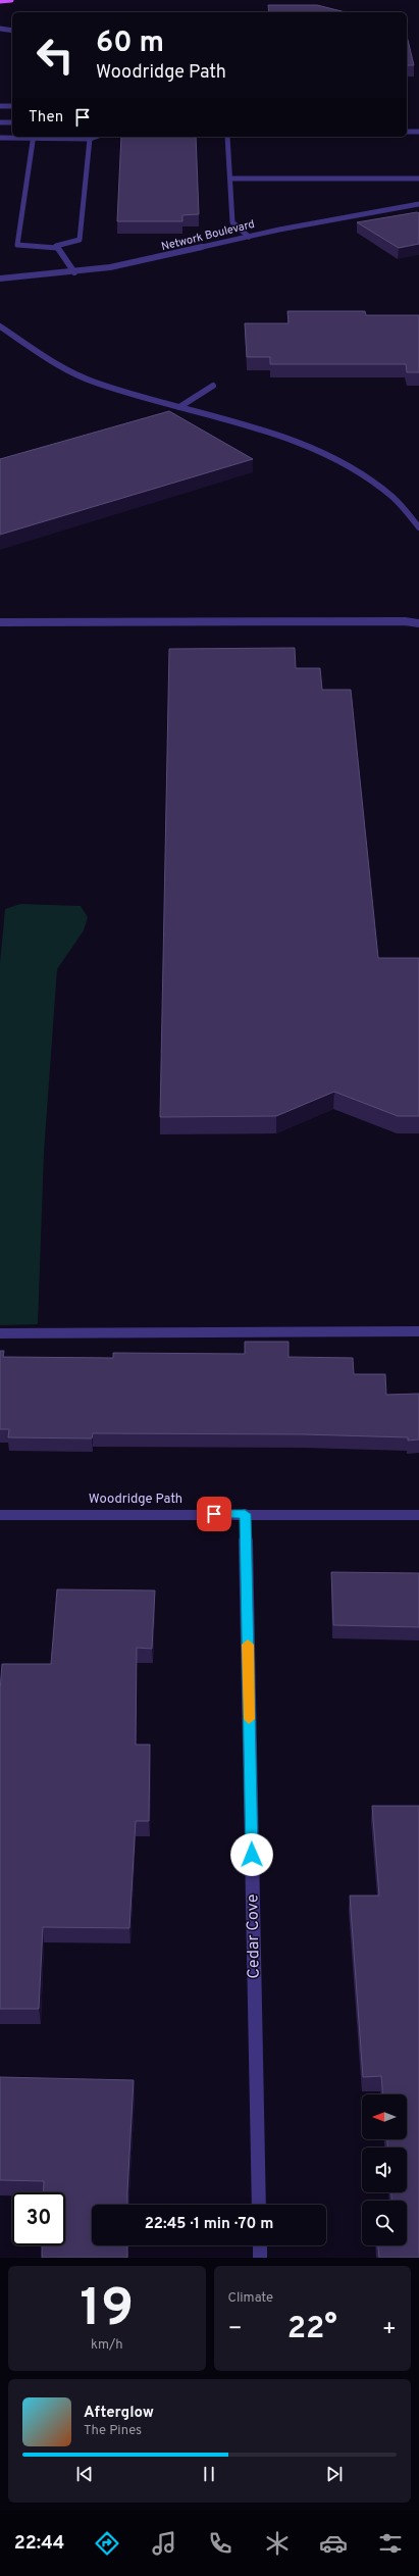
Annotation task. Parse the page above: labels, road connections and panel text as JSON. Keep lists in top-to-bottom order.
{
  "streets": {
    "street": ["Network Boulevard", "Woodridge Path", "Cedar Cove"]
  },
  "crossings": [
    ["Woodridge Path", "Cedar Cove"]
  ],
  "north": "left",
  "page": {
    "turn": ["60 m", "Woodridge Path"],
    "then": "Then",
    "limit": "30",
    "trip": "22:45 · 1 min · 70 m",
    "tile": [
      ["19", "km/h"],
      "Climate"
    ],
    "heat": ["−", "22°", "+"],
    "song": ["Afterglow", "The Pines"],
    "tabs": "22:44"
  }
}
